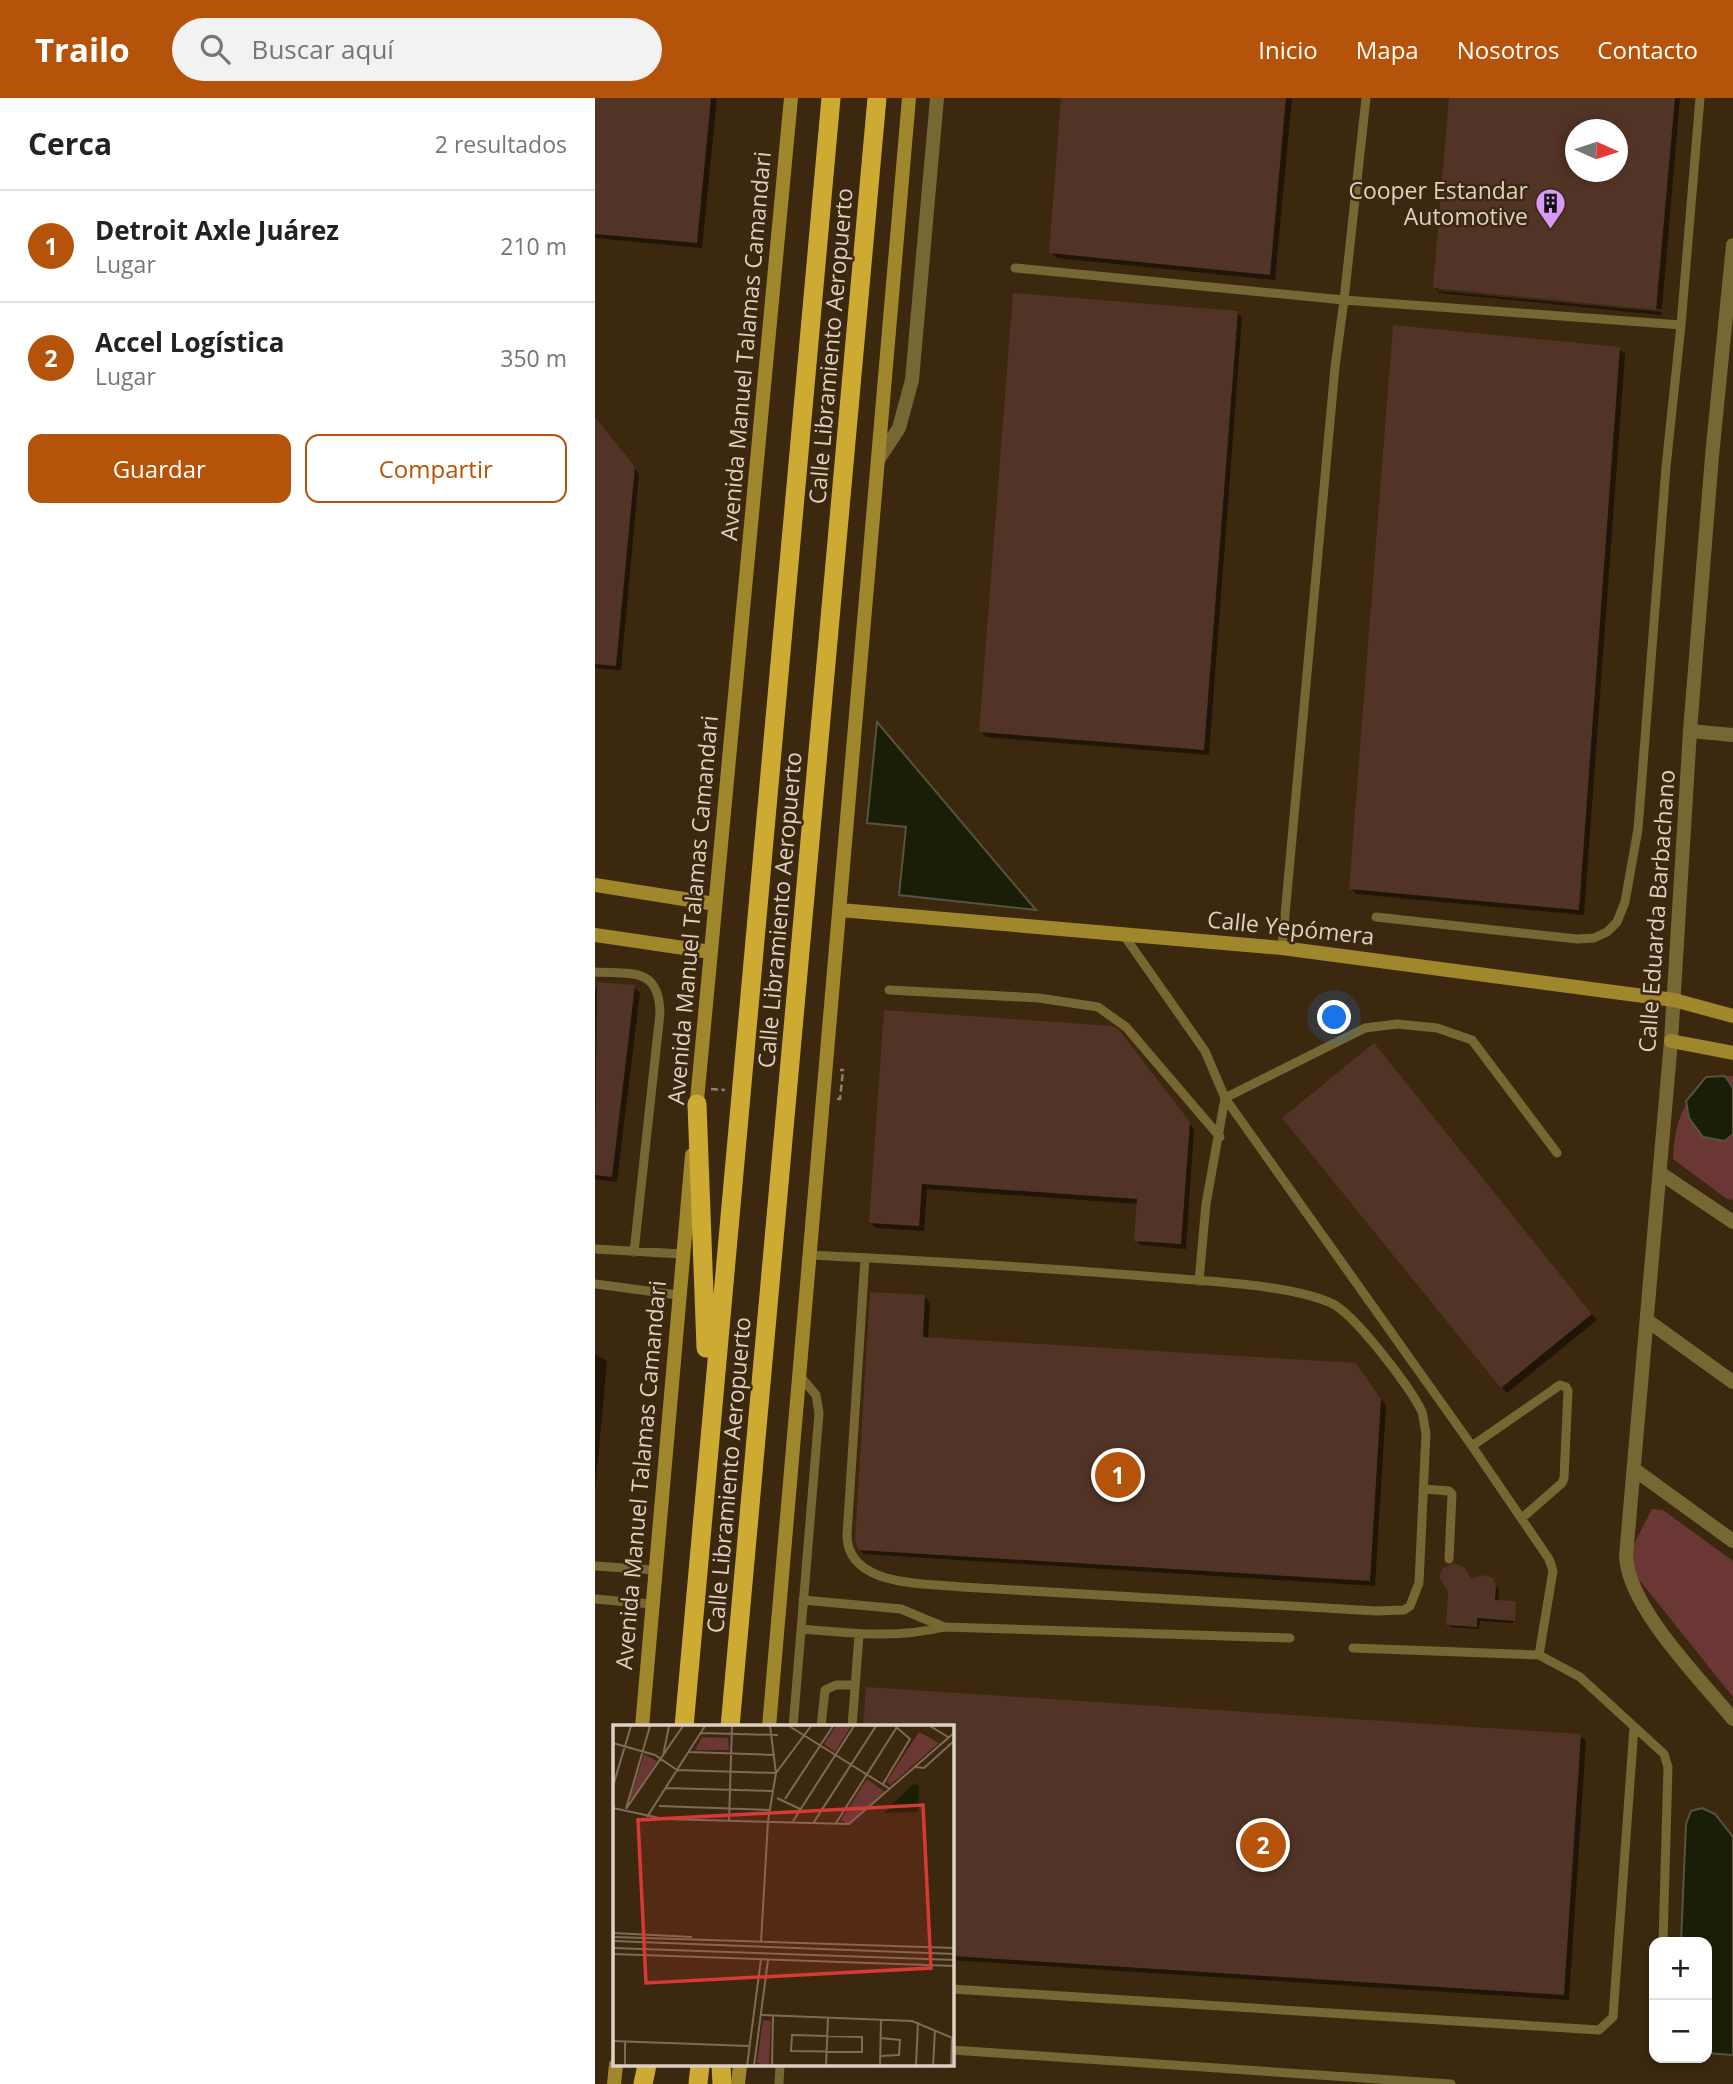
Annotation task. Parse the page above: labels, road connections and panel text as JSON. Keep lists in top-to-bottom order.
{
  "streets": {
    "highway": ["Calle Libramiento Aeropuerto"],
    "main road": ["Avenida Manuel Talamas Camandari", "Calle Yepómera"],
    "street": ["Calle Eduarda Barbachano"]
  },
  "crossings": [
    ["Calle Eduarda Barbachano", "Calle Yepómera"]
  ],
  "places": {
    "building": ["Cooper Estandar Automotive"]
  },
  "north": "right",
  "page": {
    "header": "Trailo",
    "search": "Buscar aquí",
    "nav": [
      "Inicio",
      "Mapa",
      "Nosotros",
      "Contacto"
    ],
    "heading": ["Cerca", "2 resultados"],
    "list": [
      {
        "mark": "1",
        "name": "Detroit Axle Juárez",
        "note": "Lugar",
        "value": "210 m"
      },
      {
        "mark": "2",
        "name": "Accel Logística",
        "note": "Lugar",
        "value": "350 m"
      }
    ],
    "buttons": ["Guardar", "Compartir"],
    "pins": ["1", "2"],
    "map_buttons": ["+", "−"]
  }
}
